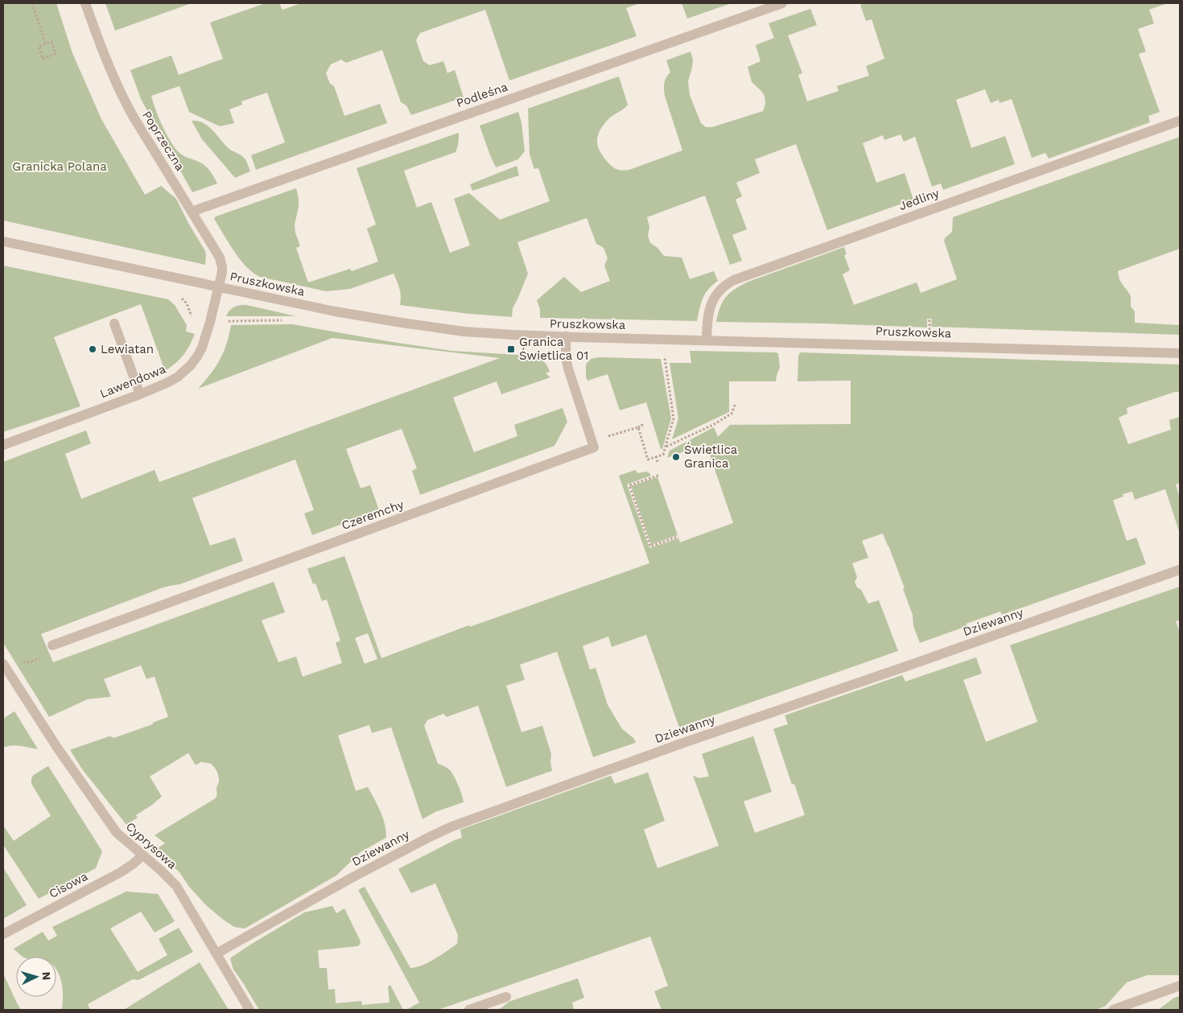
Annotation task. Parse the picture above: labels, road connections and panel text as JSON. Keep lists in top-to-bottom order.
{
  "streets": {
    "street": [
      "Podleśna",
      "Poprzeczna",
      "Jedliny",
      "Pruszkowska",
      "Lawendowa",
      "Czeremchy",
      "Dziewanny",
      "Cyprysowa",
      "Cisowa"
    ]
  },
  "crossings": [
    ["Podleśna", "Poprzeczna"],
    ["Poprzeczna", "Pruszkowska"],
    ["Poprzeczna", "Lawendowa"],
    ["Jedliny", "Pruszkowska"],
    ["Pruszkowska", "Lawendowa"],
    ["Pruszkowska", "Czeremchy"],
    ["Dziewanny", "Cyprysowa"],
    ["Cyprysowa", "Cisowa"]
  ],
  "parks": ["Granicka Polana"],
  "places": {
    "other": ["Lewiatan", "Świetlica Granica"],
    "transit": ["Granica Świetlica 01"]
  },
  "north": "right"
}
